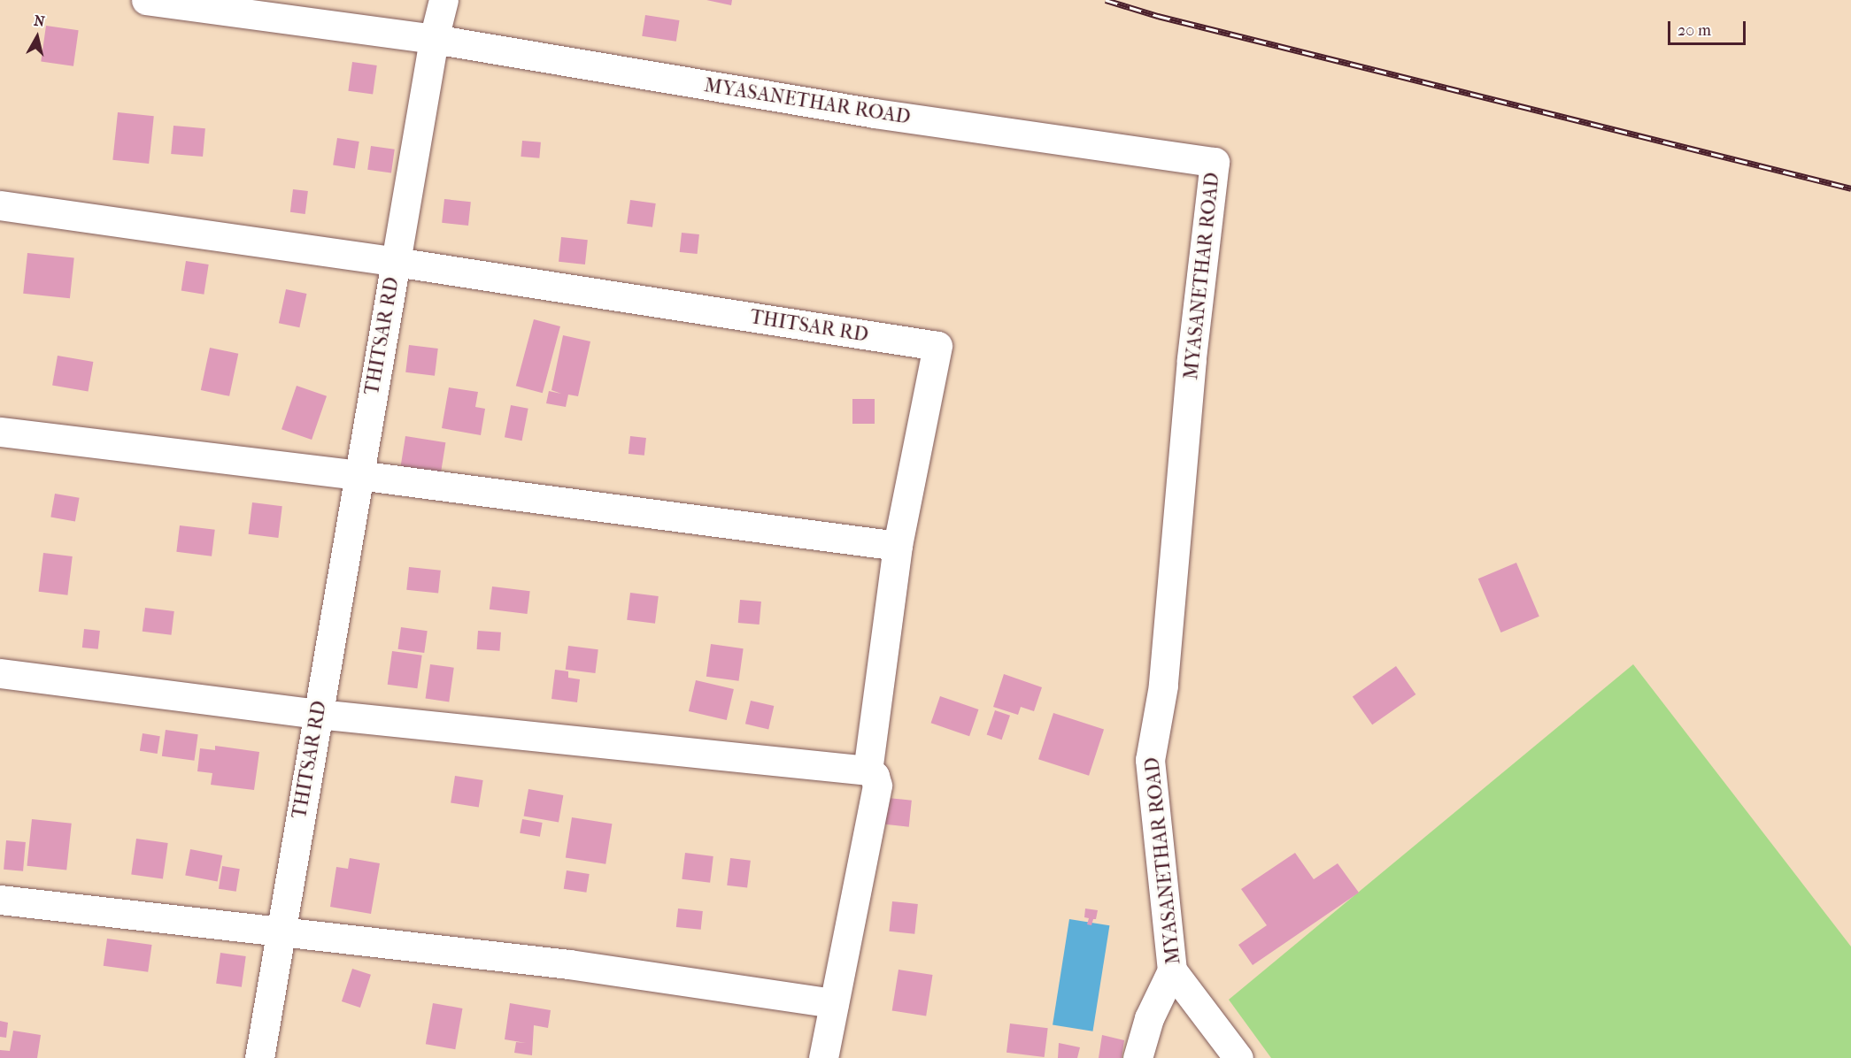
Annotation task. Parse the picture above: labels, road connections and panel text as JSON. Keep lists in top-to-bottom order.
{
  "streets": {
    "street": ["MYASANETHAR ROAD", "THITSAR RD"]
  },
  "scale_bar": "20 m",
  "north": "top"
}
